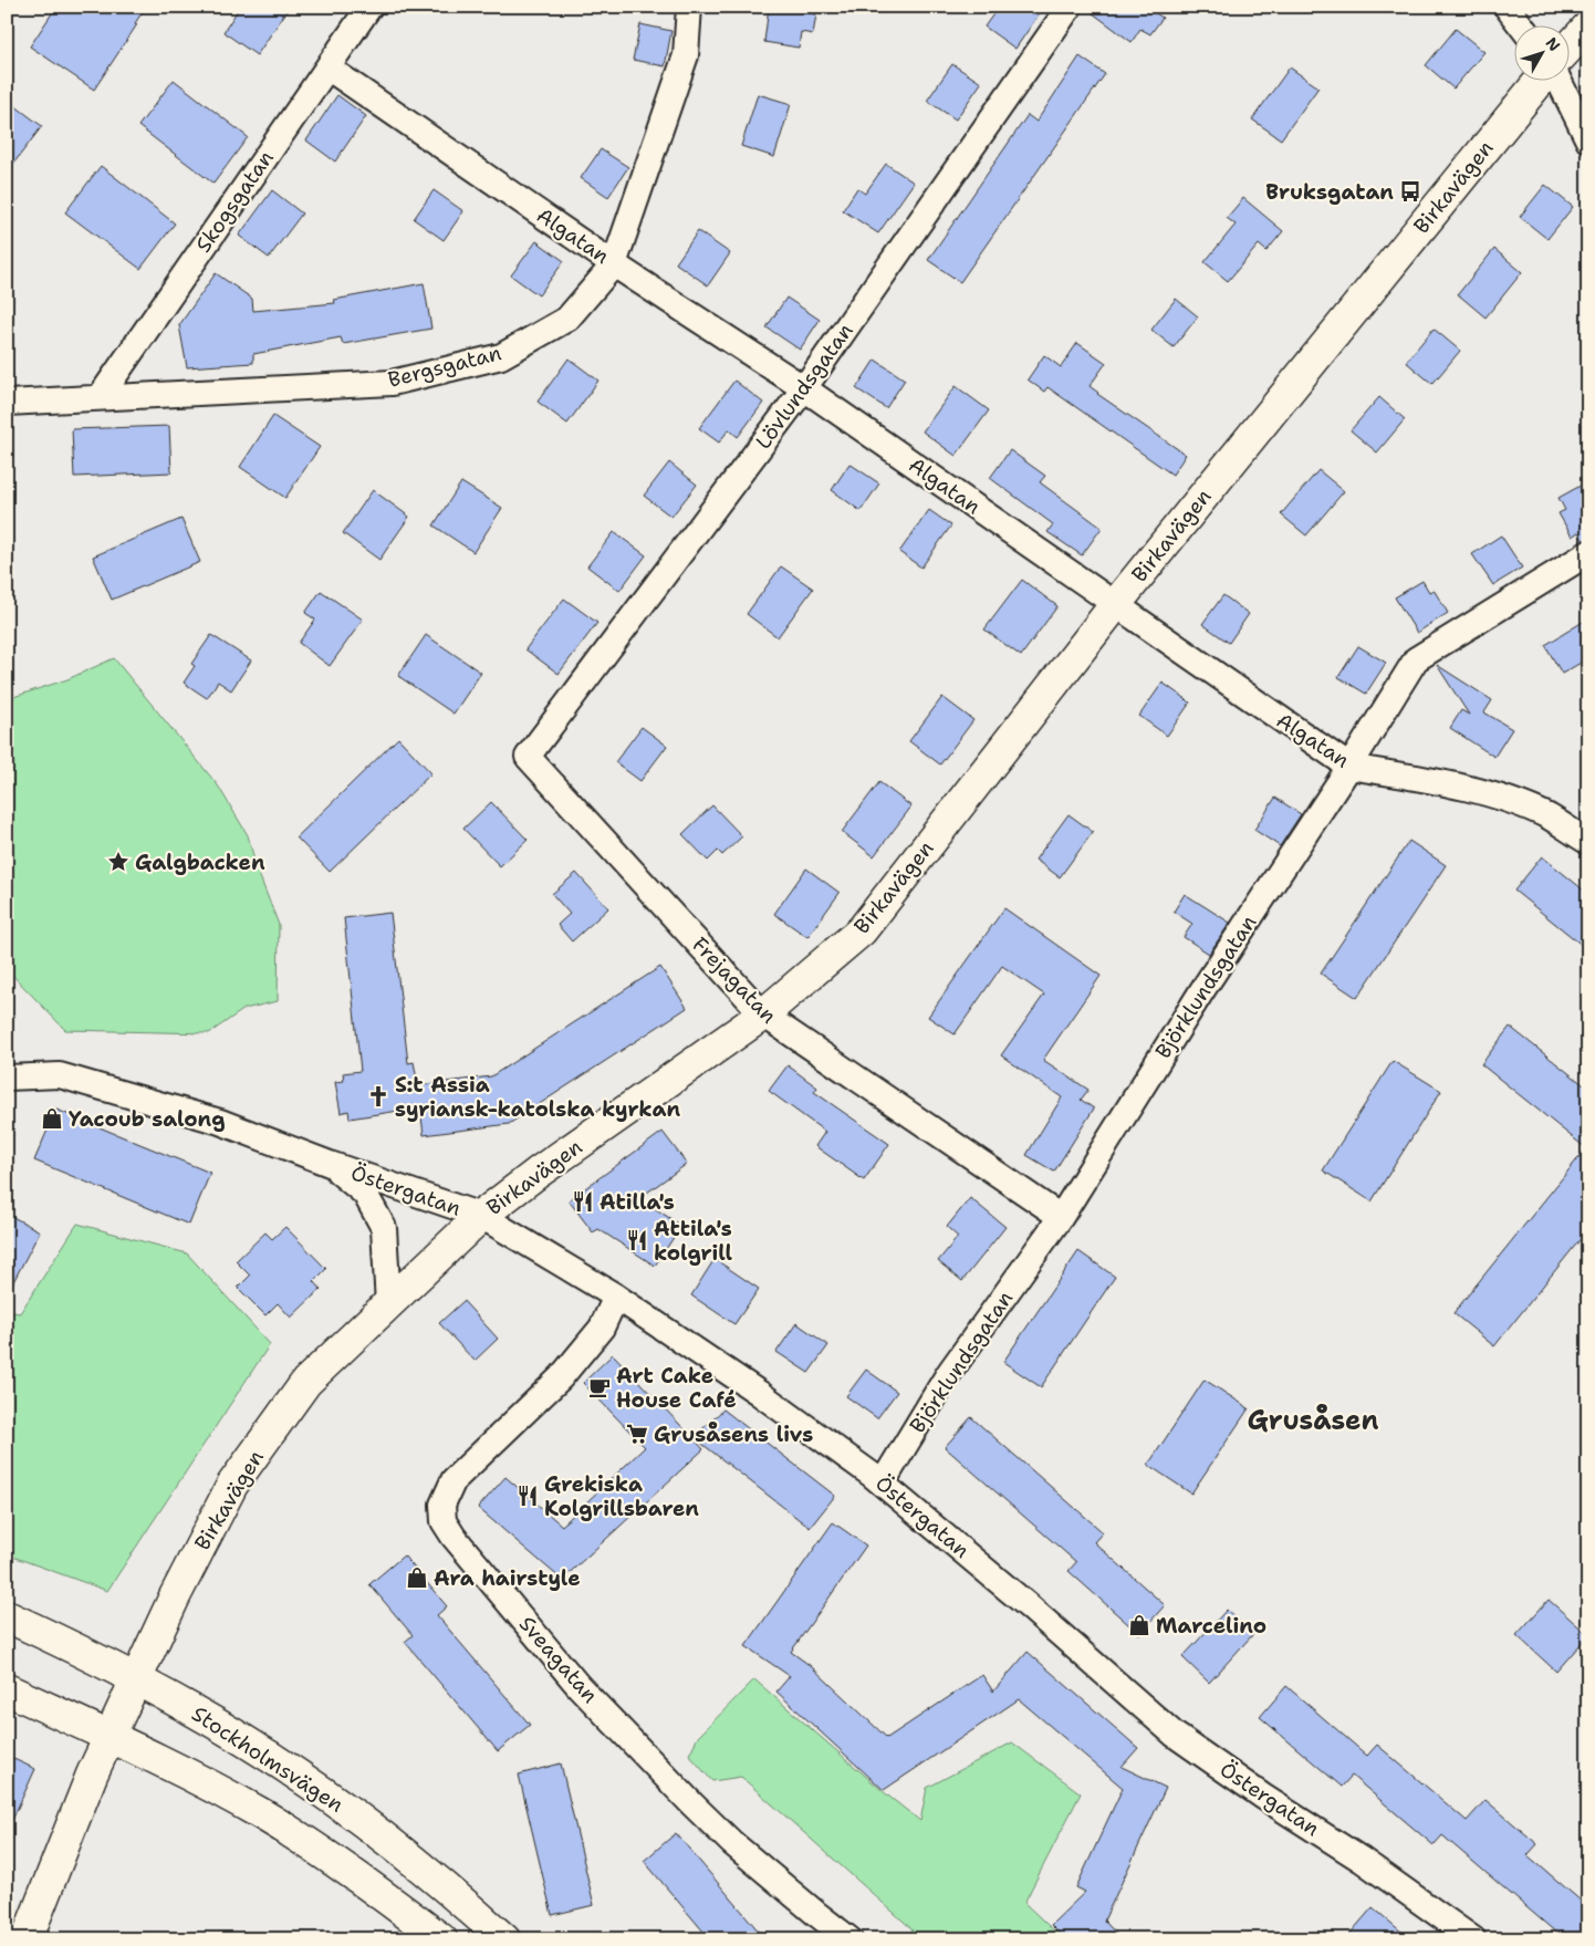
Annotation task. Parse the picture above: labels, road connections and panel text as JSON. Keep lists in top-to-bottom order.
{
  "streets": {
    "street": [
      "Birkavägen",
      "Skogsgatan",
      "Algatan",
      "Bergsgatan",
      "Lövlundsgatan",
      "Frejagatan",
      "Björklundsgatan",
      "Östergatan",
      "Sveagatan",
      "Stockholmsvägen"
    ]
  },
  "crossings": [
    ["Birkavägen", "Algatan"],
    ["Birkavägen", "Frejagatan"],
    ["Birkavägen", "Östergatan"],
    ["Birkavägen", "Stockholmsvägen"],
    ["Skogsgatan", "Algatan"],
    ["Skogsgatan", "Bergsgatan"],
    ["Algatan", "Bergsgatan"],
    ["Algatan", "Lövlundsgatan"],
    ["Algatan", "Björklundsgatan"],
    ["Lövlundsgatan", "Frejagatan"],
    ["Frejagatan", "Björklundsgatan"],
    ["Björklundsgatan", "Östergatan"],
    ["Östergatan", "Sveagatan"]
  ],
  "districts": ["Grusåsen"],
  "places": {
    "bus stop": ["Bruksgatan"],
    "place": ["Galgbacken"],
    "church": ["S:t Assia syriansk-katolska kyrkan"],
    "shop": ["Yacoub salong", "Ara hairstyle", "Marcelino"],
    "restaurant": ["Atilla's", "Attila's kolgrill", "Grekiska Kolgrillsbaren"],
    "cafe": ["Art Cake House Café"],
    "supermarket": ["Grusåsens livs"]
  },
  "north": "top right"
}
